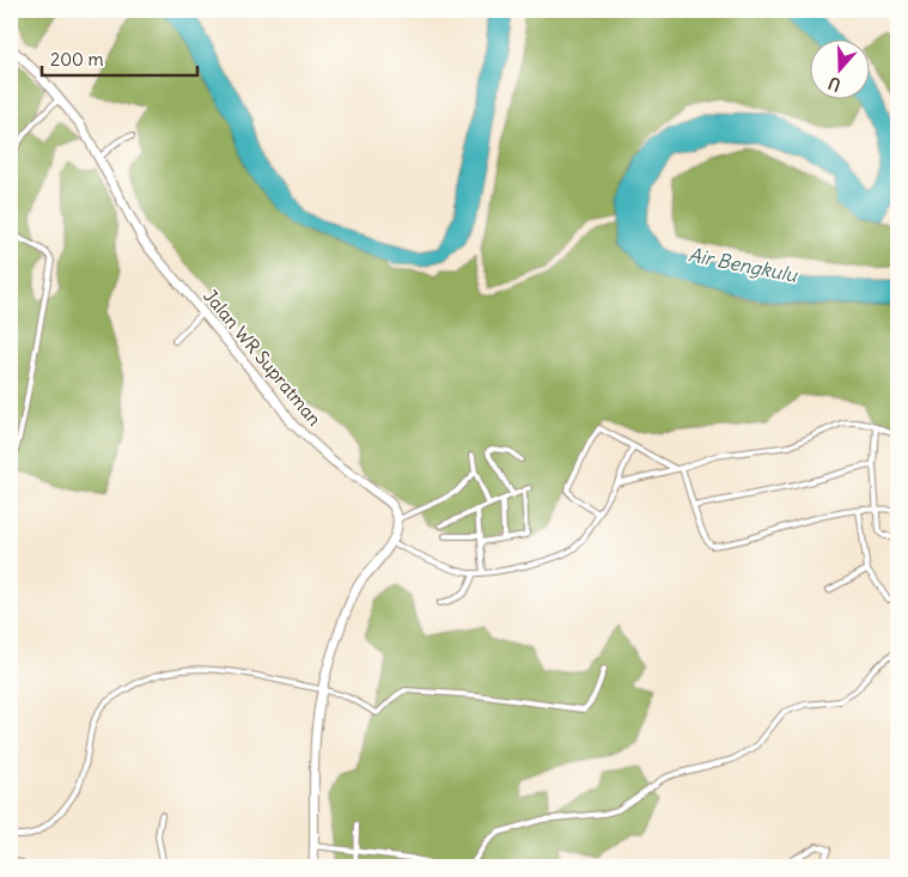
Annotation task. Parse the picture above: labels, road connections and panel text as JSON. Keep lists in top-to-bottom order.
{
  "streets": {
    "highway": ["Jalan WR Supratman"]
  },
  "water": ["Air Bengkulu"],
  "scale_bar": "200 m",
  "north": "bottom"
}
